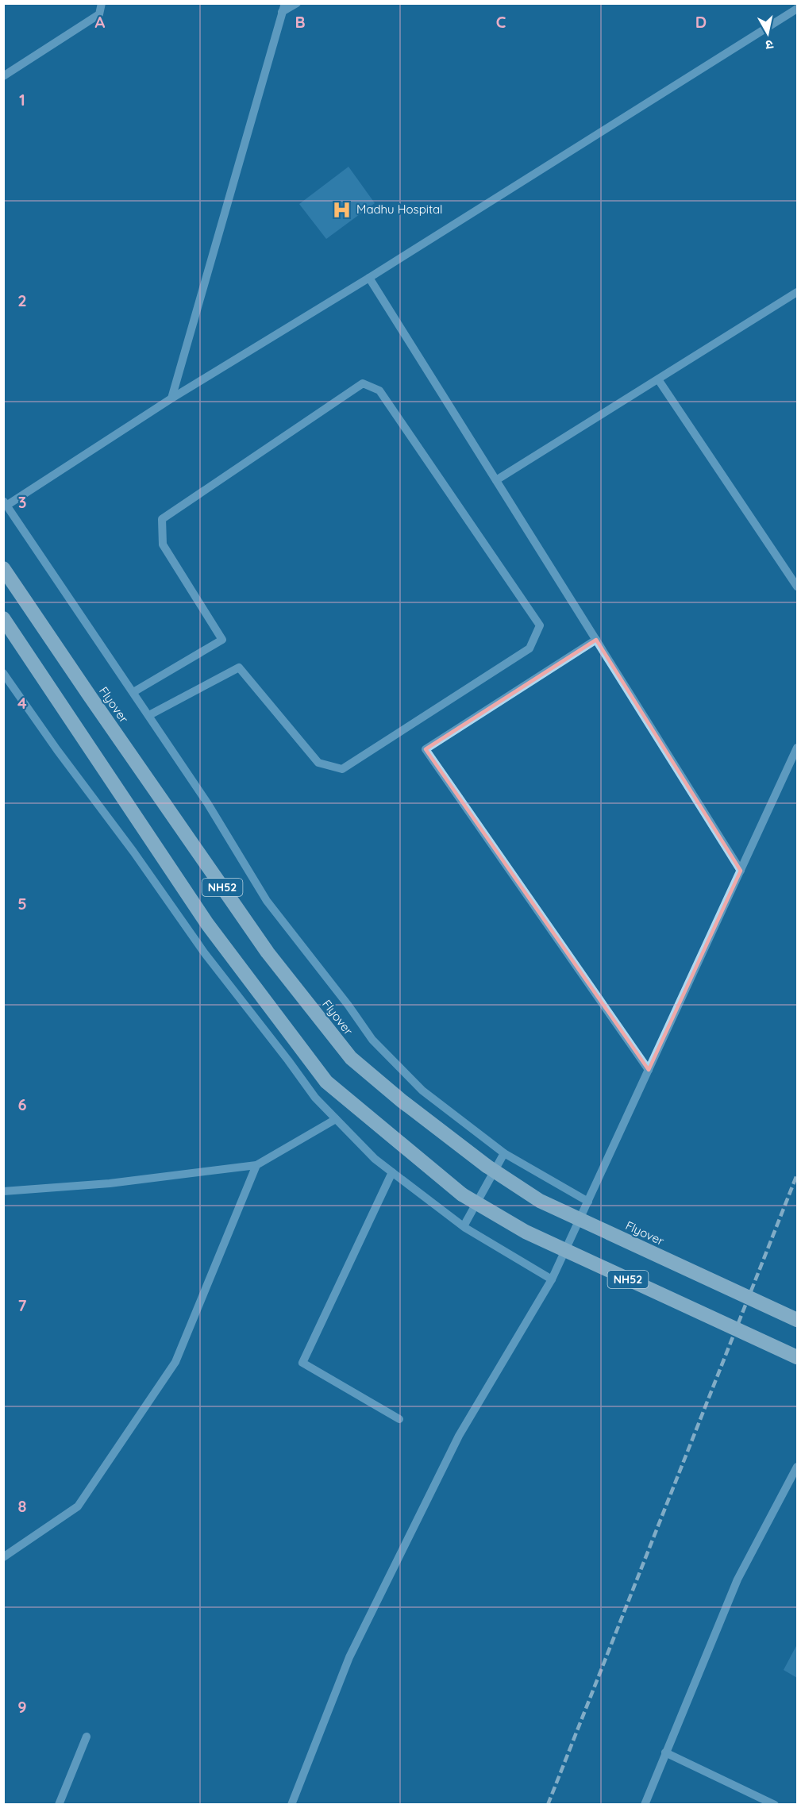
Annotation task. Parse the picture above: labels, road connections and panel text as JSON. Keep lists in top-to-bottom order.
{
  "streets": {
    "highway": ["Flyover", "NH52"]
  },
  "places": {
    "hospital": ["Madhu Hospital"]
  },
  "north": "bottom",
  "grid": {
    "columns": [
      "A",
      "B",
      "C",
      "D"
    ],
    "rows": [
      "1",
      "2",
      "3",
      "4",
      "5",
      "6",
      "7",
      "8",
      "9"
    ]
  }
}
